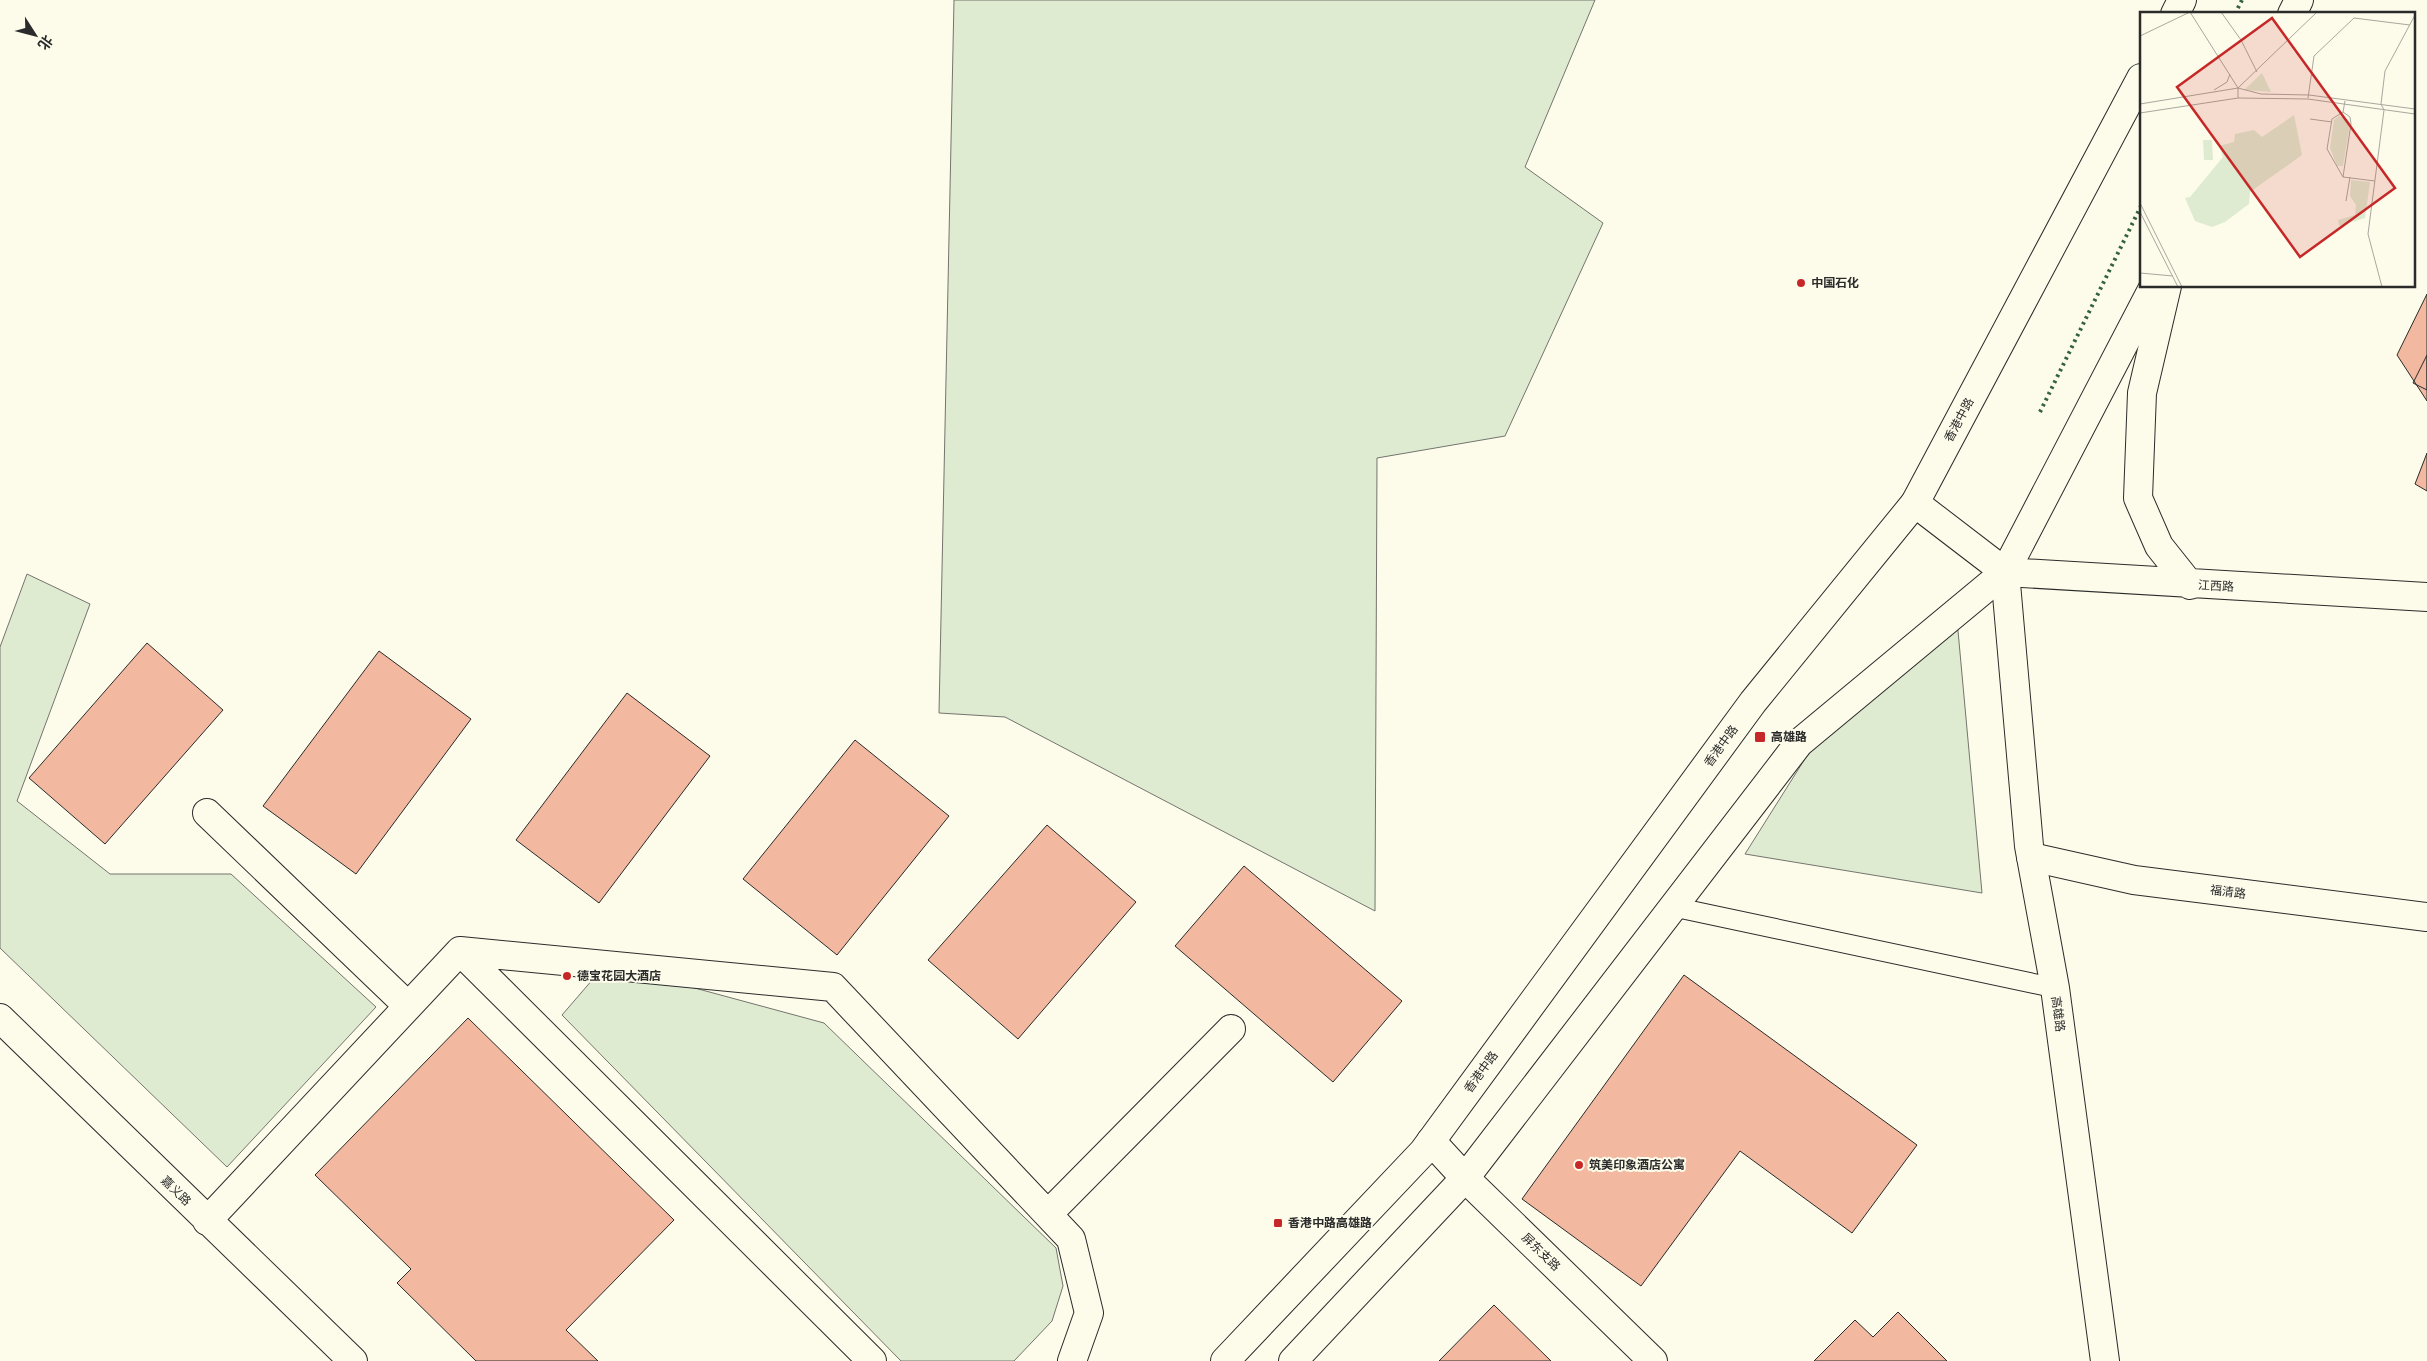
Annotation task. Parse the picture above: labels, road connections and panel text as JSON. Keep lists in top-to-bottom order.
{
  "streets": {
    "main road": [
      "香港中路",
      "江西路",
      "福清路",
      "高雄路",
      "嘉义路",
      "屏东支路"
    ]
  },
  "crossings": [
    ["香港中路", "屏东支路"],
    ["江西路", "高雄路"],
    ["福清路", "高雄路"]
  ],
  "places": {
    "other": ["中国石化", "德宝花园大酒店", "筑美印象酒店公寓"],
    "transit": ["高雄路", "香港中路高雄路"]
  },
  "north": "bottom right"
}
